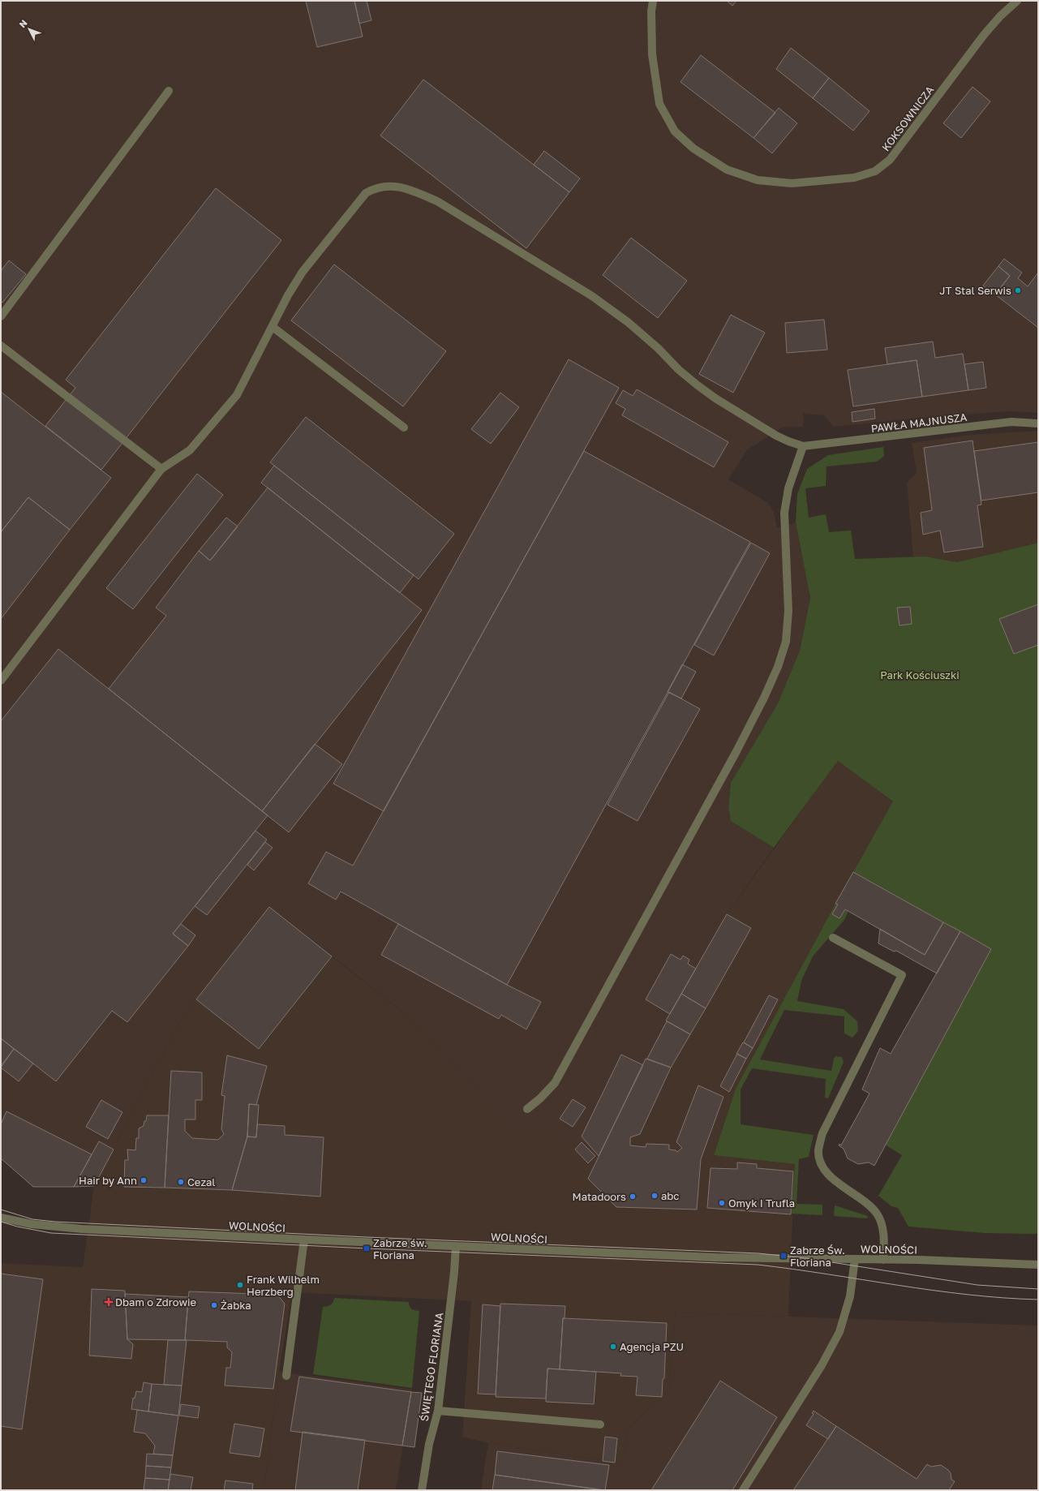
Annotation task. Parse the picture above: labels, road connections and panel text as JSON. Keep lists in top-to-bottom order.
{
  "streets": {
    "street": [
      "KOKSOWNICZA",
      "PAWŁA MAJNUSZA",
      "WOLNOŚCI",
      "ŚWIĘTEGO FLORIANA"
    ]
  },
  "crossings": [
    ["WOLNOŚCI", "ŚWIĘTEGO FLORIANA"]
  ],
  "parks": ["Park Kościuszki"],
  "places": {
    "other": [
      "JT Stal Serwis",
      "Hair by Ann",
      "Cezal",
      "abc",
      "Matadoors",
      "Omyk I Trufla",
      "Frank Wilhelm Herzberg",
      "Żabka",
      "Agencja PZU"
    ],
    "transit": ["Zabrze św. Floriana", "Zabrze Św. Floriana"],
    "health": ["Dbam o Zdrowie"]
  },
  "north": "top left"
}
